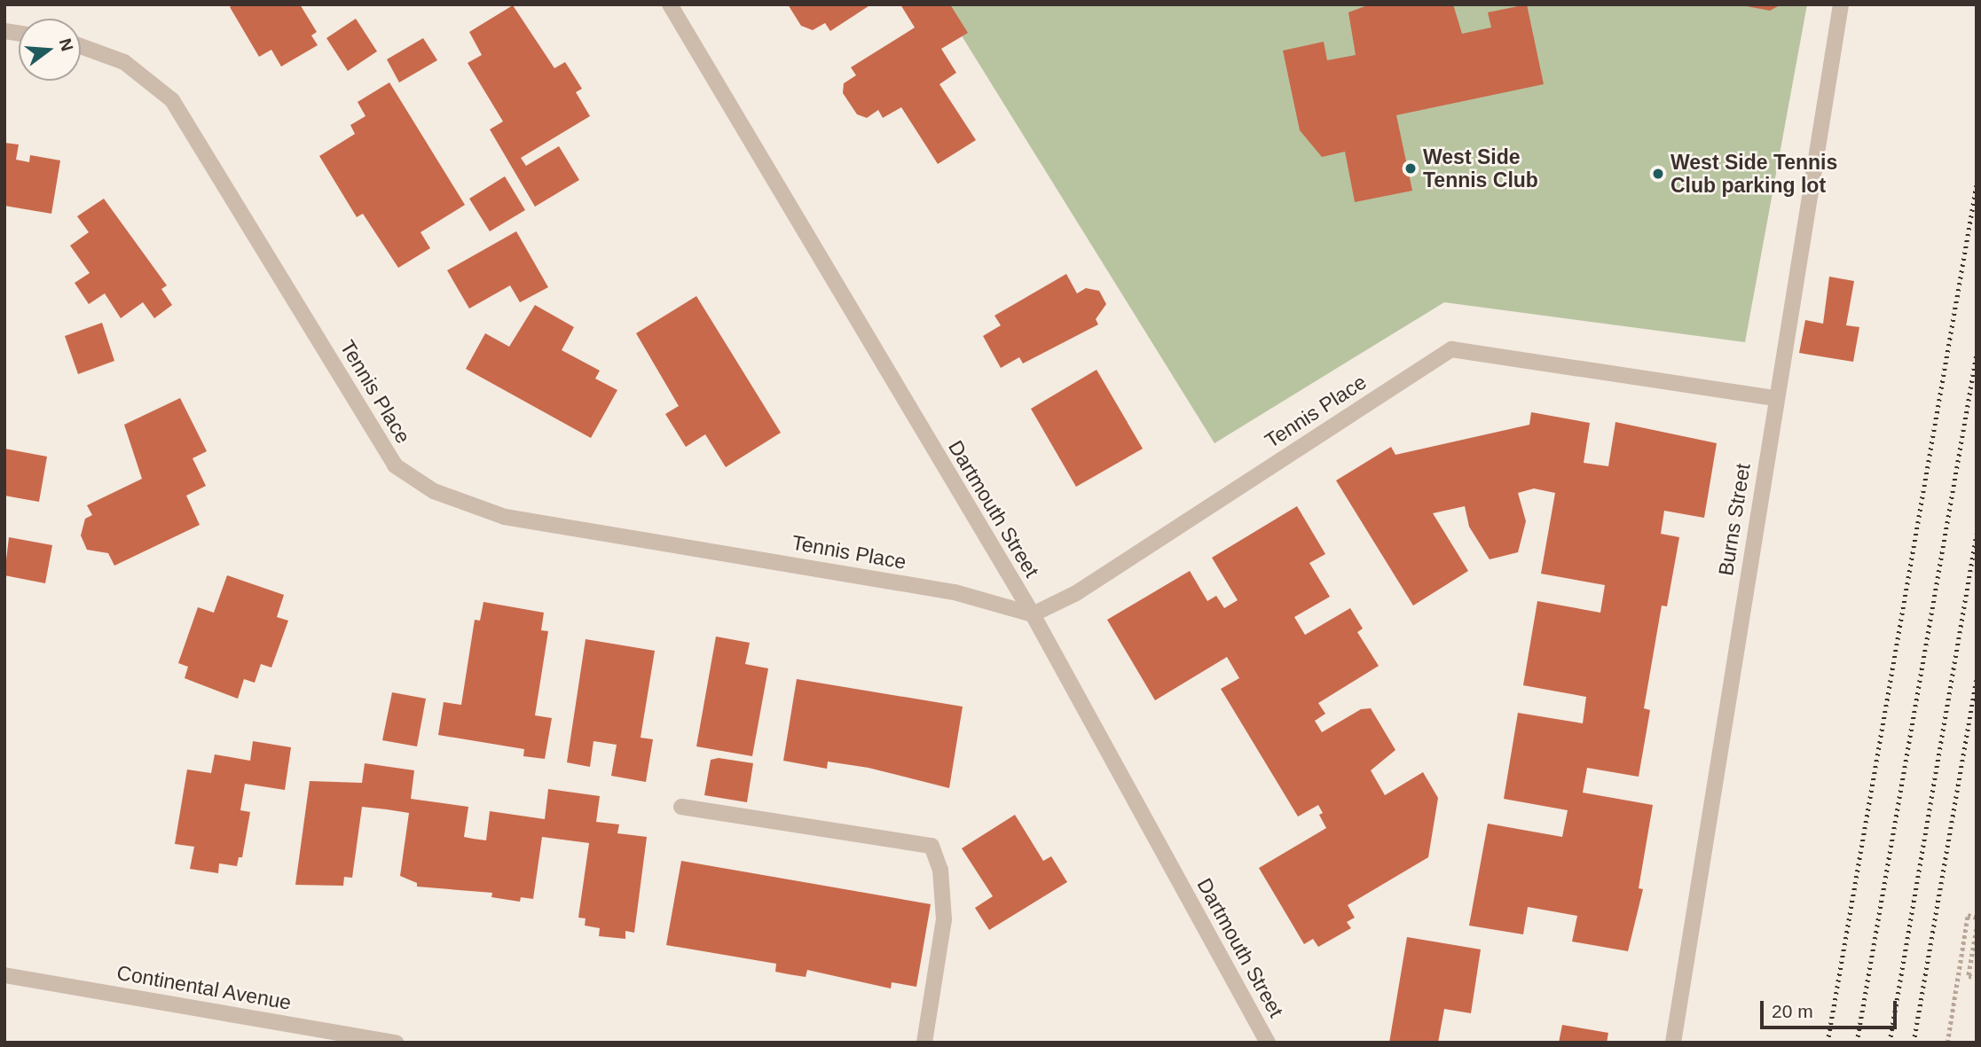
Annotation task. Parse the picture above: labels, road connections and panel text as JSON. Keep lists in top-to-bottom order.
{
  "streets": {
    "street": [
      "Tennis Place",
      "Dartmouth Street",
      "Burns Street",
      "Continental Avenue"
    ]
  },
  "crossings": [
    ["Tennis Place", "Dartmouth Street"],
    ["Tennis Place", "Burns Street"]
  ],
  "places": ["West Side Tennis Club", "West Side Tennis Club parking lot"],
  "scale_bar": "20 m",
  "north": "right"
}
